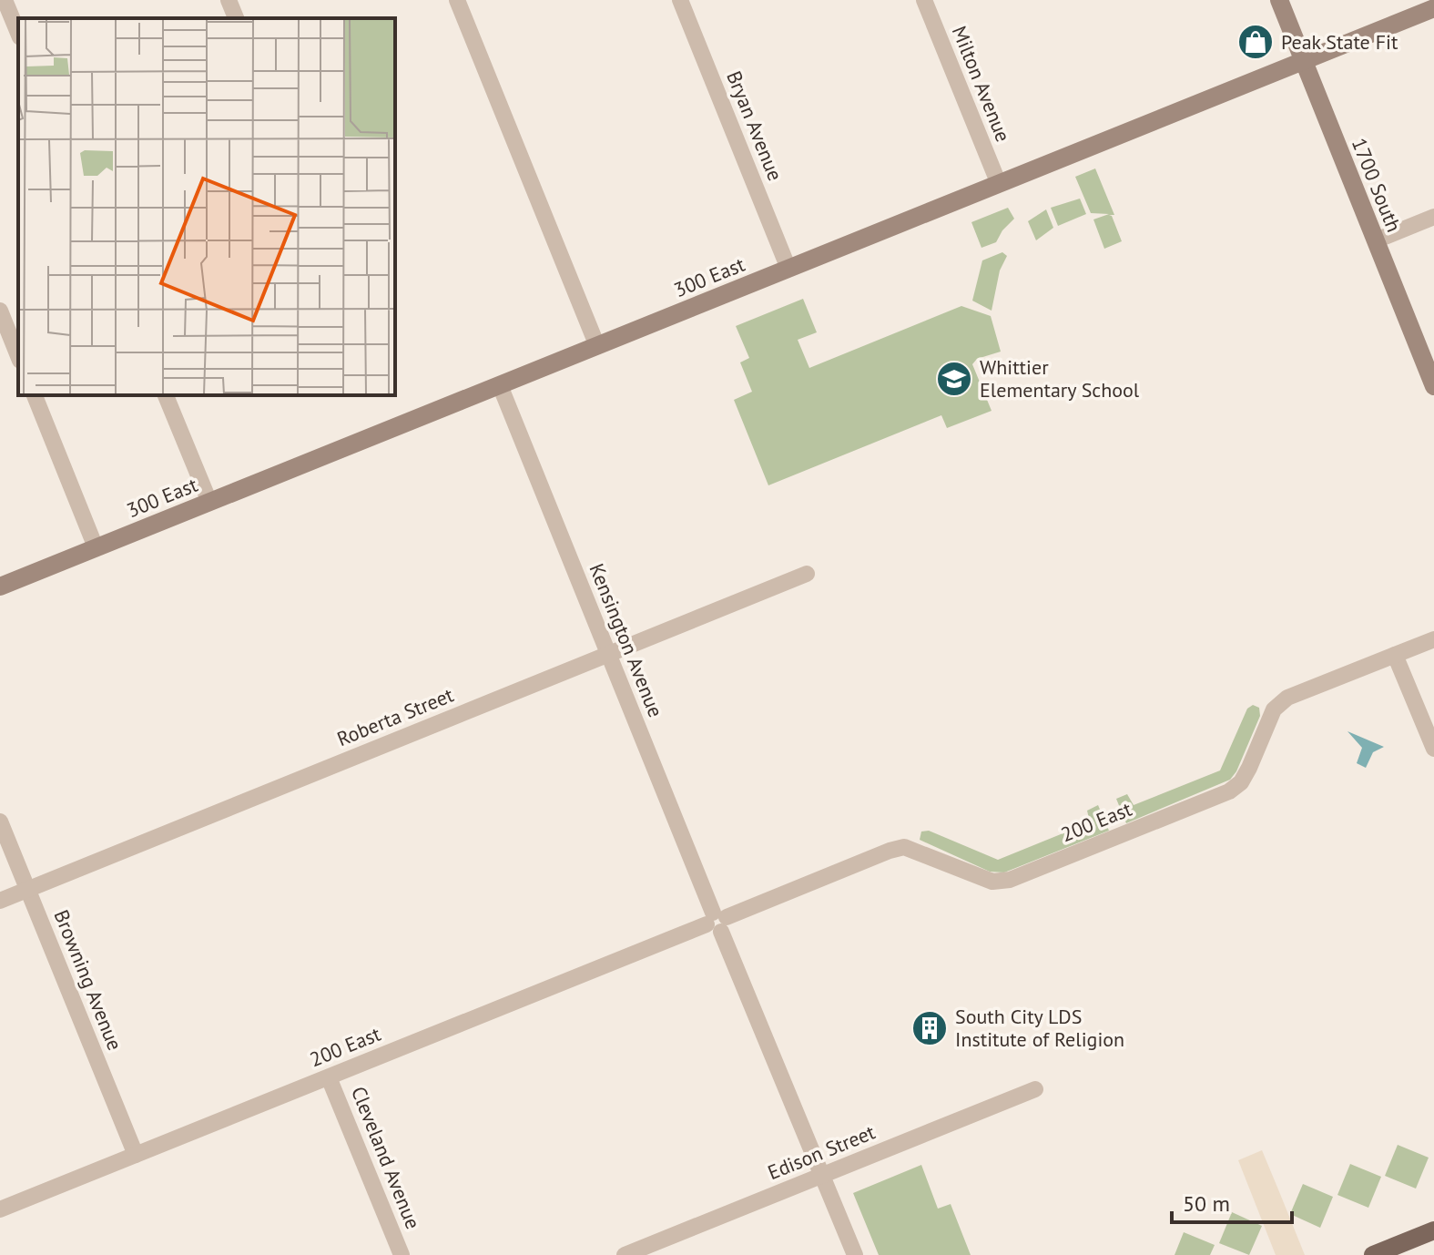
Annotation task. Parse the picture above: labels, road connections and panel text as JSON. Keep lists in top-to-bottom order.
{
  "streets": {
    "street": [
      "Milton Avenue",
      "Bryan Avenue",
      "1700 South",
      "300 East",
      "Kensington Avenue",
      "Roberta Street",
      "200 East",
      "Browning Avenue",
      "Edison Street",
      "Cleveland Avenue"
    ]
  },
  "crossings": [
    ["Milton Avenue", "300 East"],
    ["Bryan Avenue", "300 East"],
    ["1700 South", "300 East"],
    ["300 East", "Kensington Avenue"],
    ["Kensington Avenue", "Roberta Street"],
    ["Kensington Avenue", "200 East"],
    ["Kensington Avenue", "Edison Street"],
    ["Roberta Street", "Browning Avenue"],
    ["200 East", "Browning Avenue"],
    ["200 East", "Cleveland Avenue"]
  ],
  "places": {
    "shop": ["Peak State Fit"],
    "school or university": ["Whittier Elementary School"],
    "building": ["South City LDS Institute of Religion"]
  },
  "scale_bar": "50 m"
}
